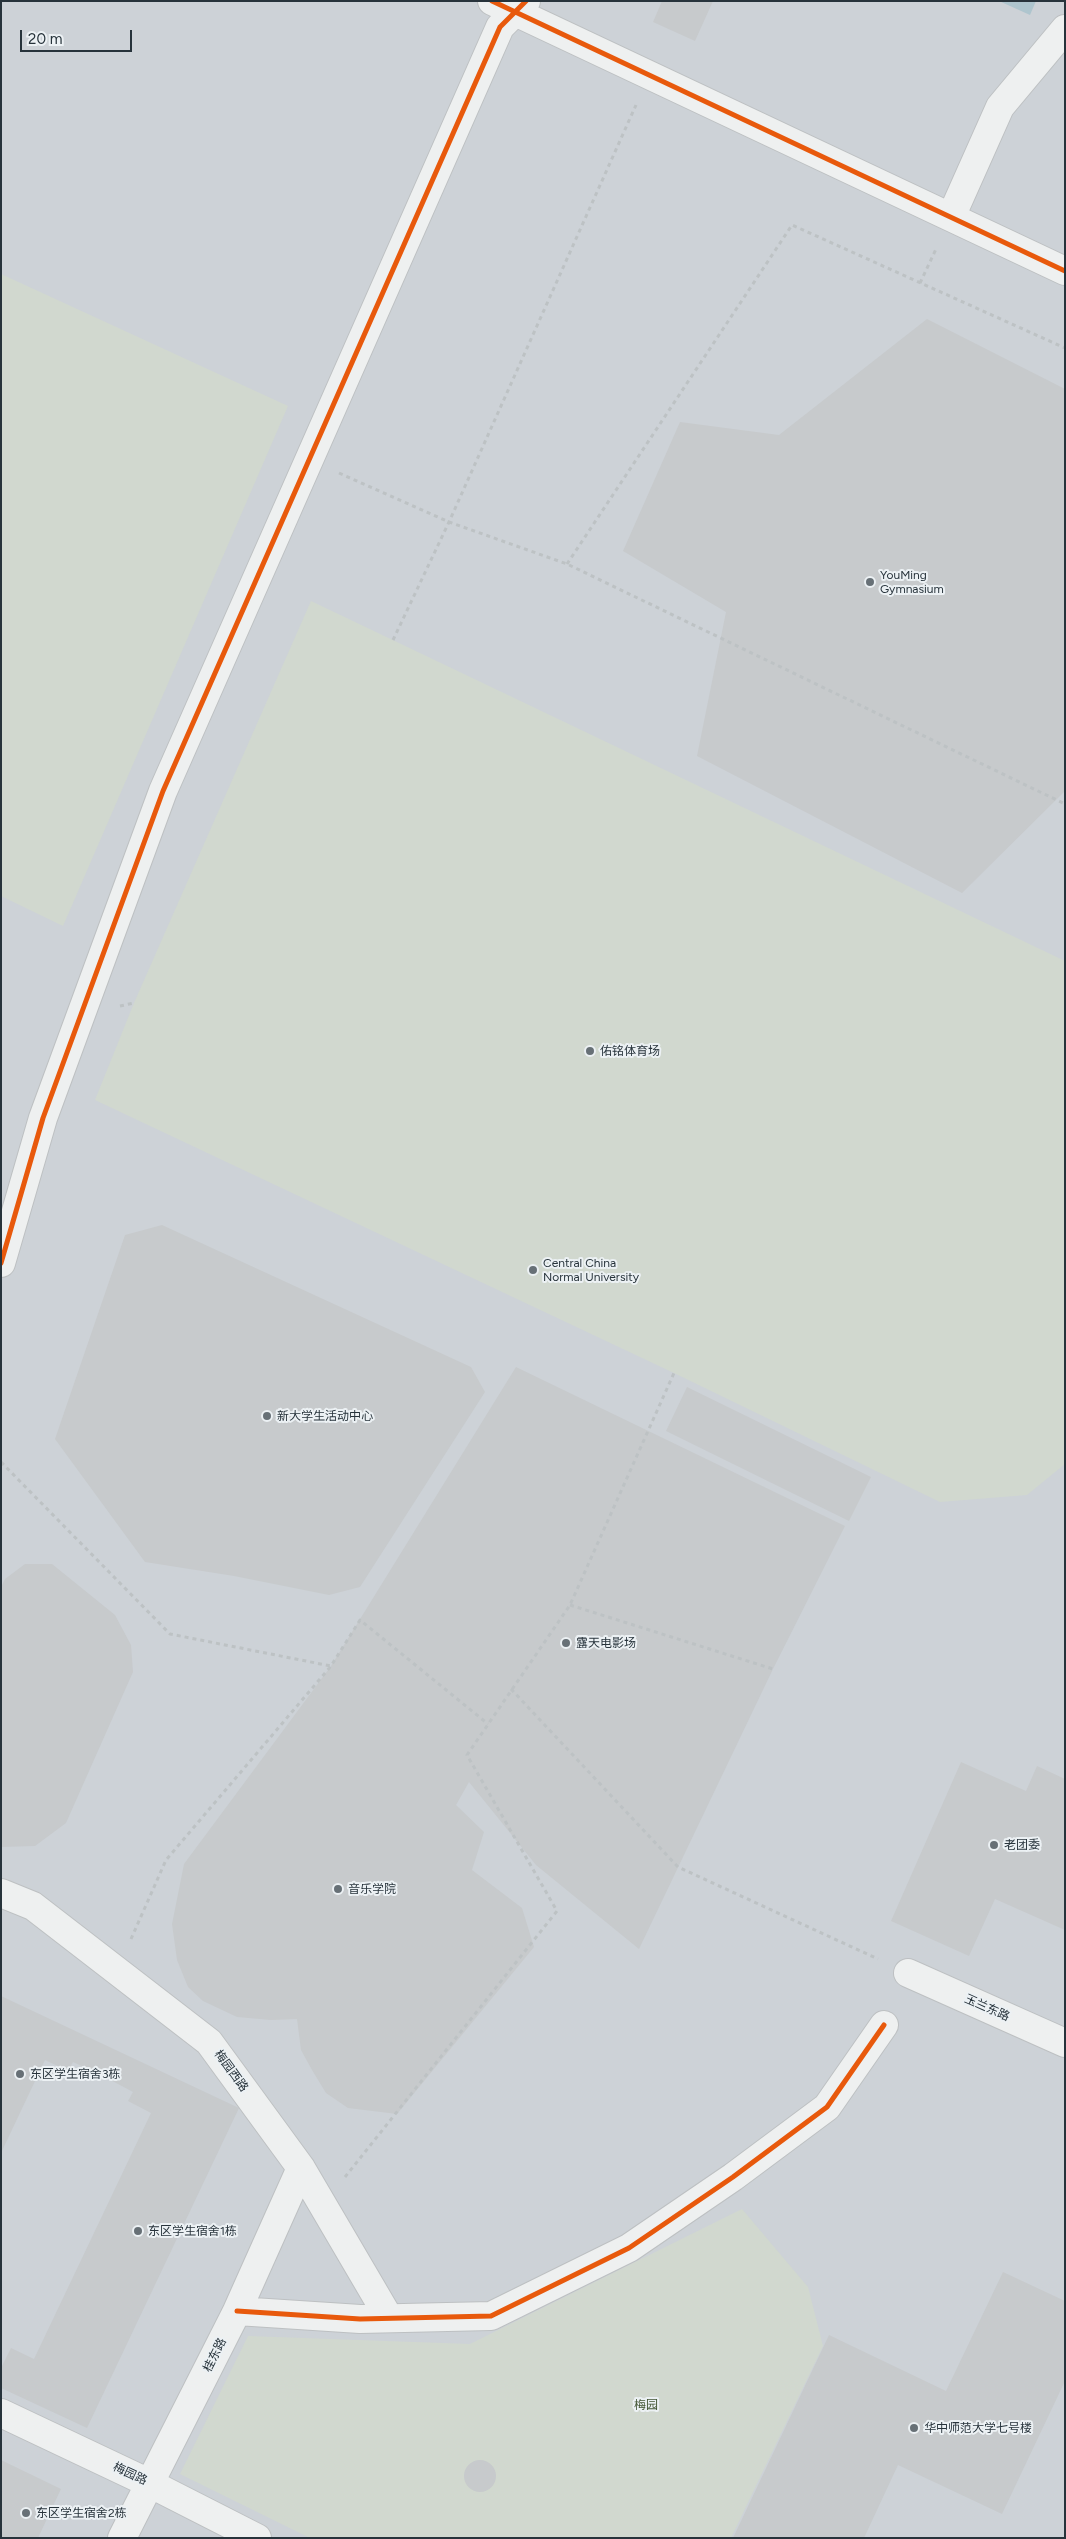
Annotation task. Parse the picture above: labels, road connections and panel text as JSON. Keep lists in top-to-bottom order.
{
  "streets": {
    "street": [
      "玉兰东路",
      "梅园西路",
      "桂东路",
      "梅园路"
    ]
  },
  "crossings": [
    ["梅园西路", "桂东路"],
    ["桂东路", "梅园路"]
  ],
  "parks": ["梅园"],
  "places": [
    "YouMing Gymnasium",
    "佑铭体育场",
    "Central China Normal University",
    "新大学生活动中心",
    "露天电影场",
    "老团委",
    "音乐学院",
    "东区学生宿舍3栋",
    "东区学生宿舍1栋",
    "华中师范大学七号楼",
    "东区学生宿舍2栋"
  ],
  "scale_bar": "20 m"
}
